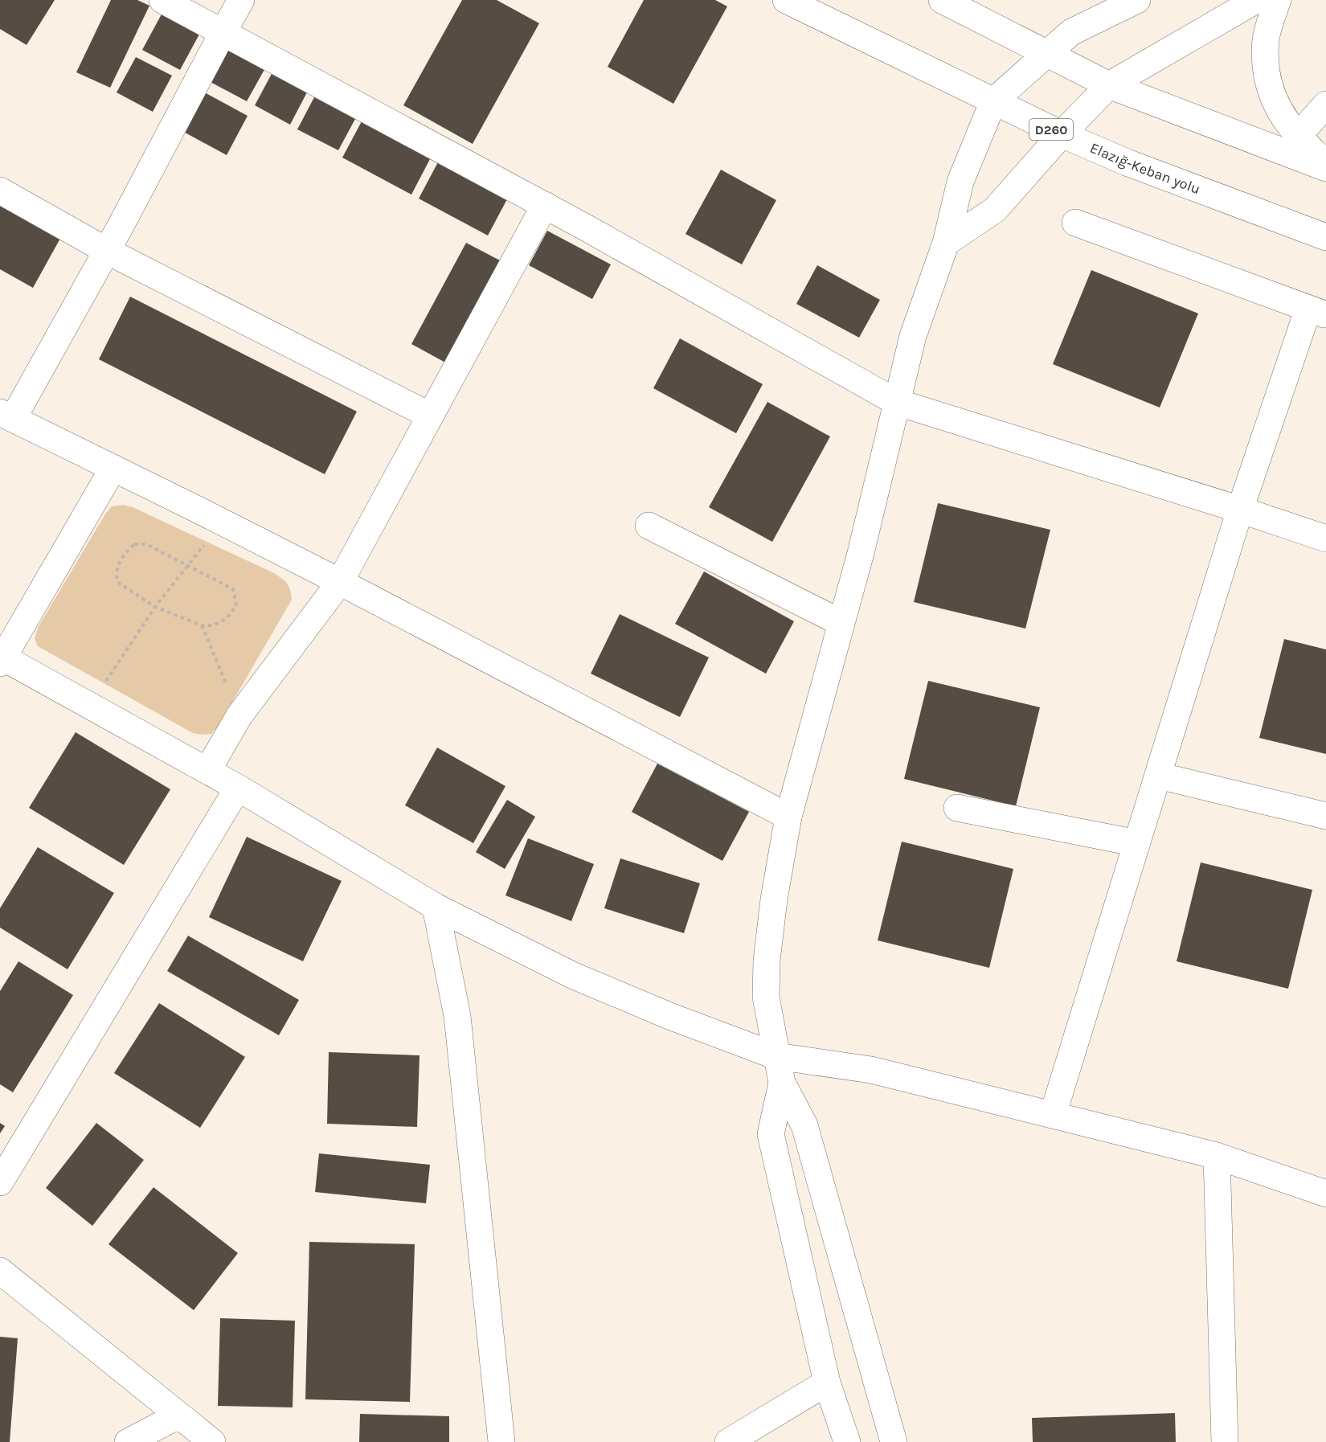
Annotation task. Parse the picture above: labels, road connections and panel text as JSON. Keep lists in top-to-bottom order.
{
  "streets": {
    "main road": ["D260", "Elazığ-Keban yolu"]
  }
}
